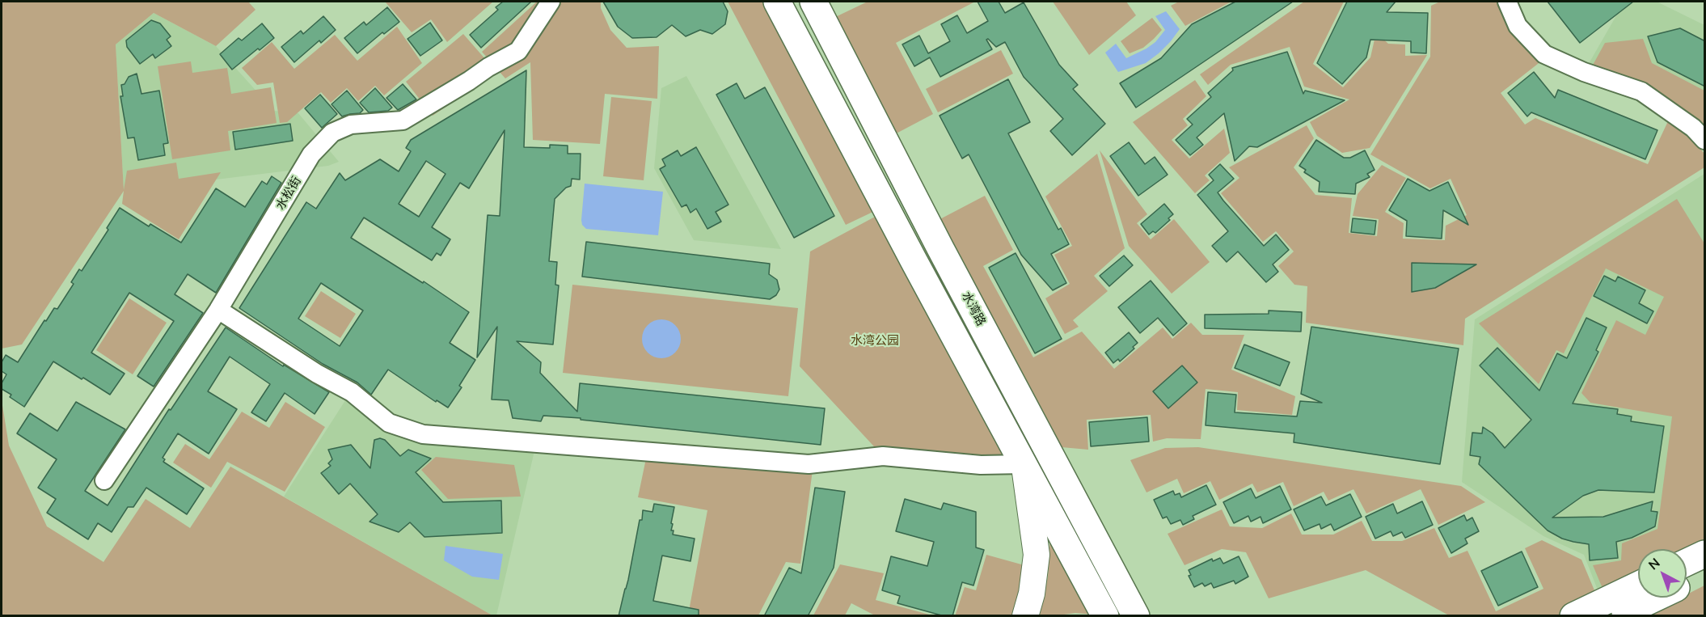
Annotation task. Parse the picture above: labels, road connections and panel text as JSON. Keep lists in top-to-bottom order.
{
  "streets": {
    "main road": ["水湾路"],
    "street": ["水松街"]
  },
  "parks": ["水湾公园"],
  "north": "top left"
}
